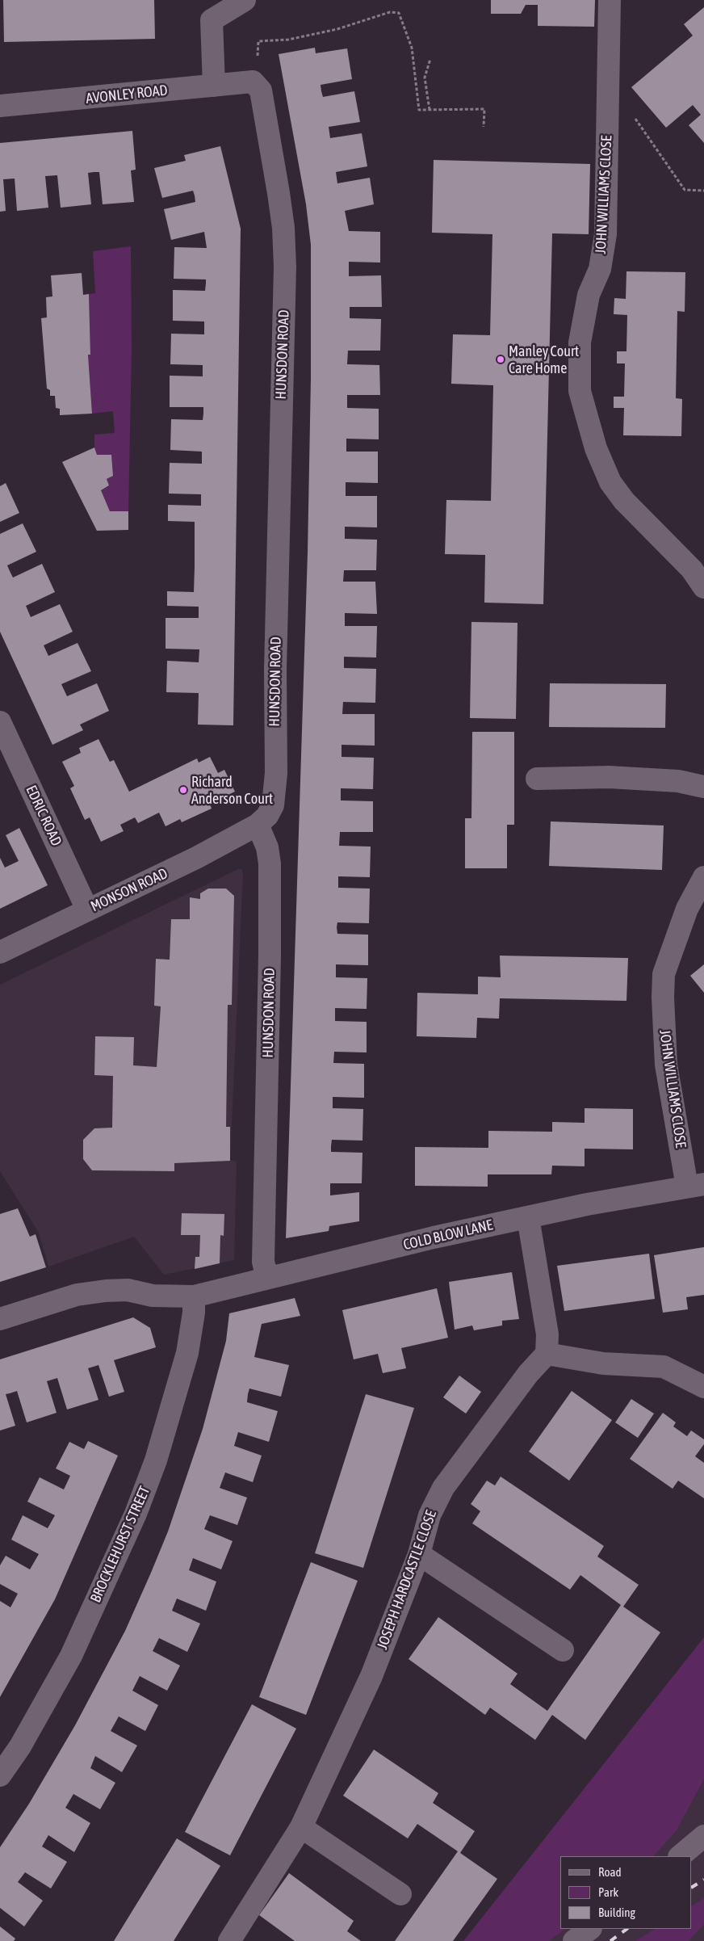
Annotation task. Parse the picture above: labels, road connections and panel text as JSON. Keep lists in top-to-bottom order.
{
  "streets": {
    "street": [
      "AVONLEY ROAD",
      "JOHN WILLIAMS CLOSE",
      "HUNSDON ROAD",
      "EDRIC ROAD",
      "MONSON ROAD",
      "COLD BLOW LANE",
      "BROCKLEHURST STREET",
      "JOSEPH HARDCASTLE CLOSE"
    ]
  },
  "crossings": [
    ["AVONLEY ROAD", "HUNSDON ROAD"],
    ["JOHN WILLIAMS CLOSE", "COLD BLOW LANE"],
    ["HUNSDON ROAD", "MONSON ROAD"],
    ["HUNSDON ROAD", "COLD BLOW LANE"],
    ["EDRIC ROAD", "MONSON ROAD"],
    ["COLD BLOW LANE", "BROCKLEHURST STREET"]
  ],
  "places": ["Manley Court Care Home", "Richard Anderson Court"],
  "legend": ["Road", "Park", "Building"]
}
